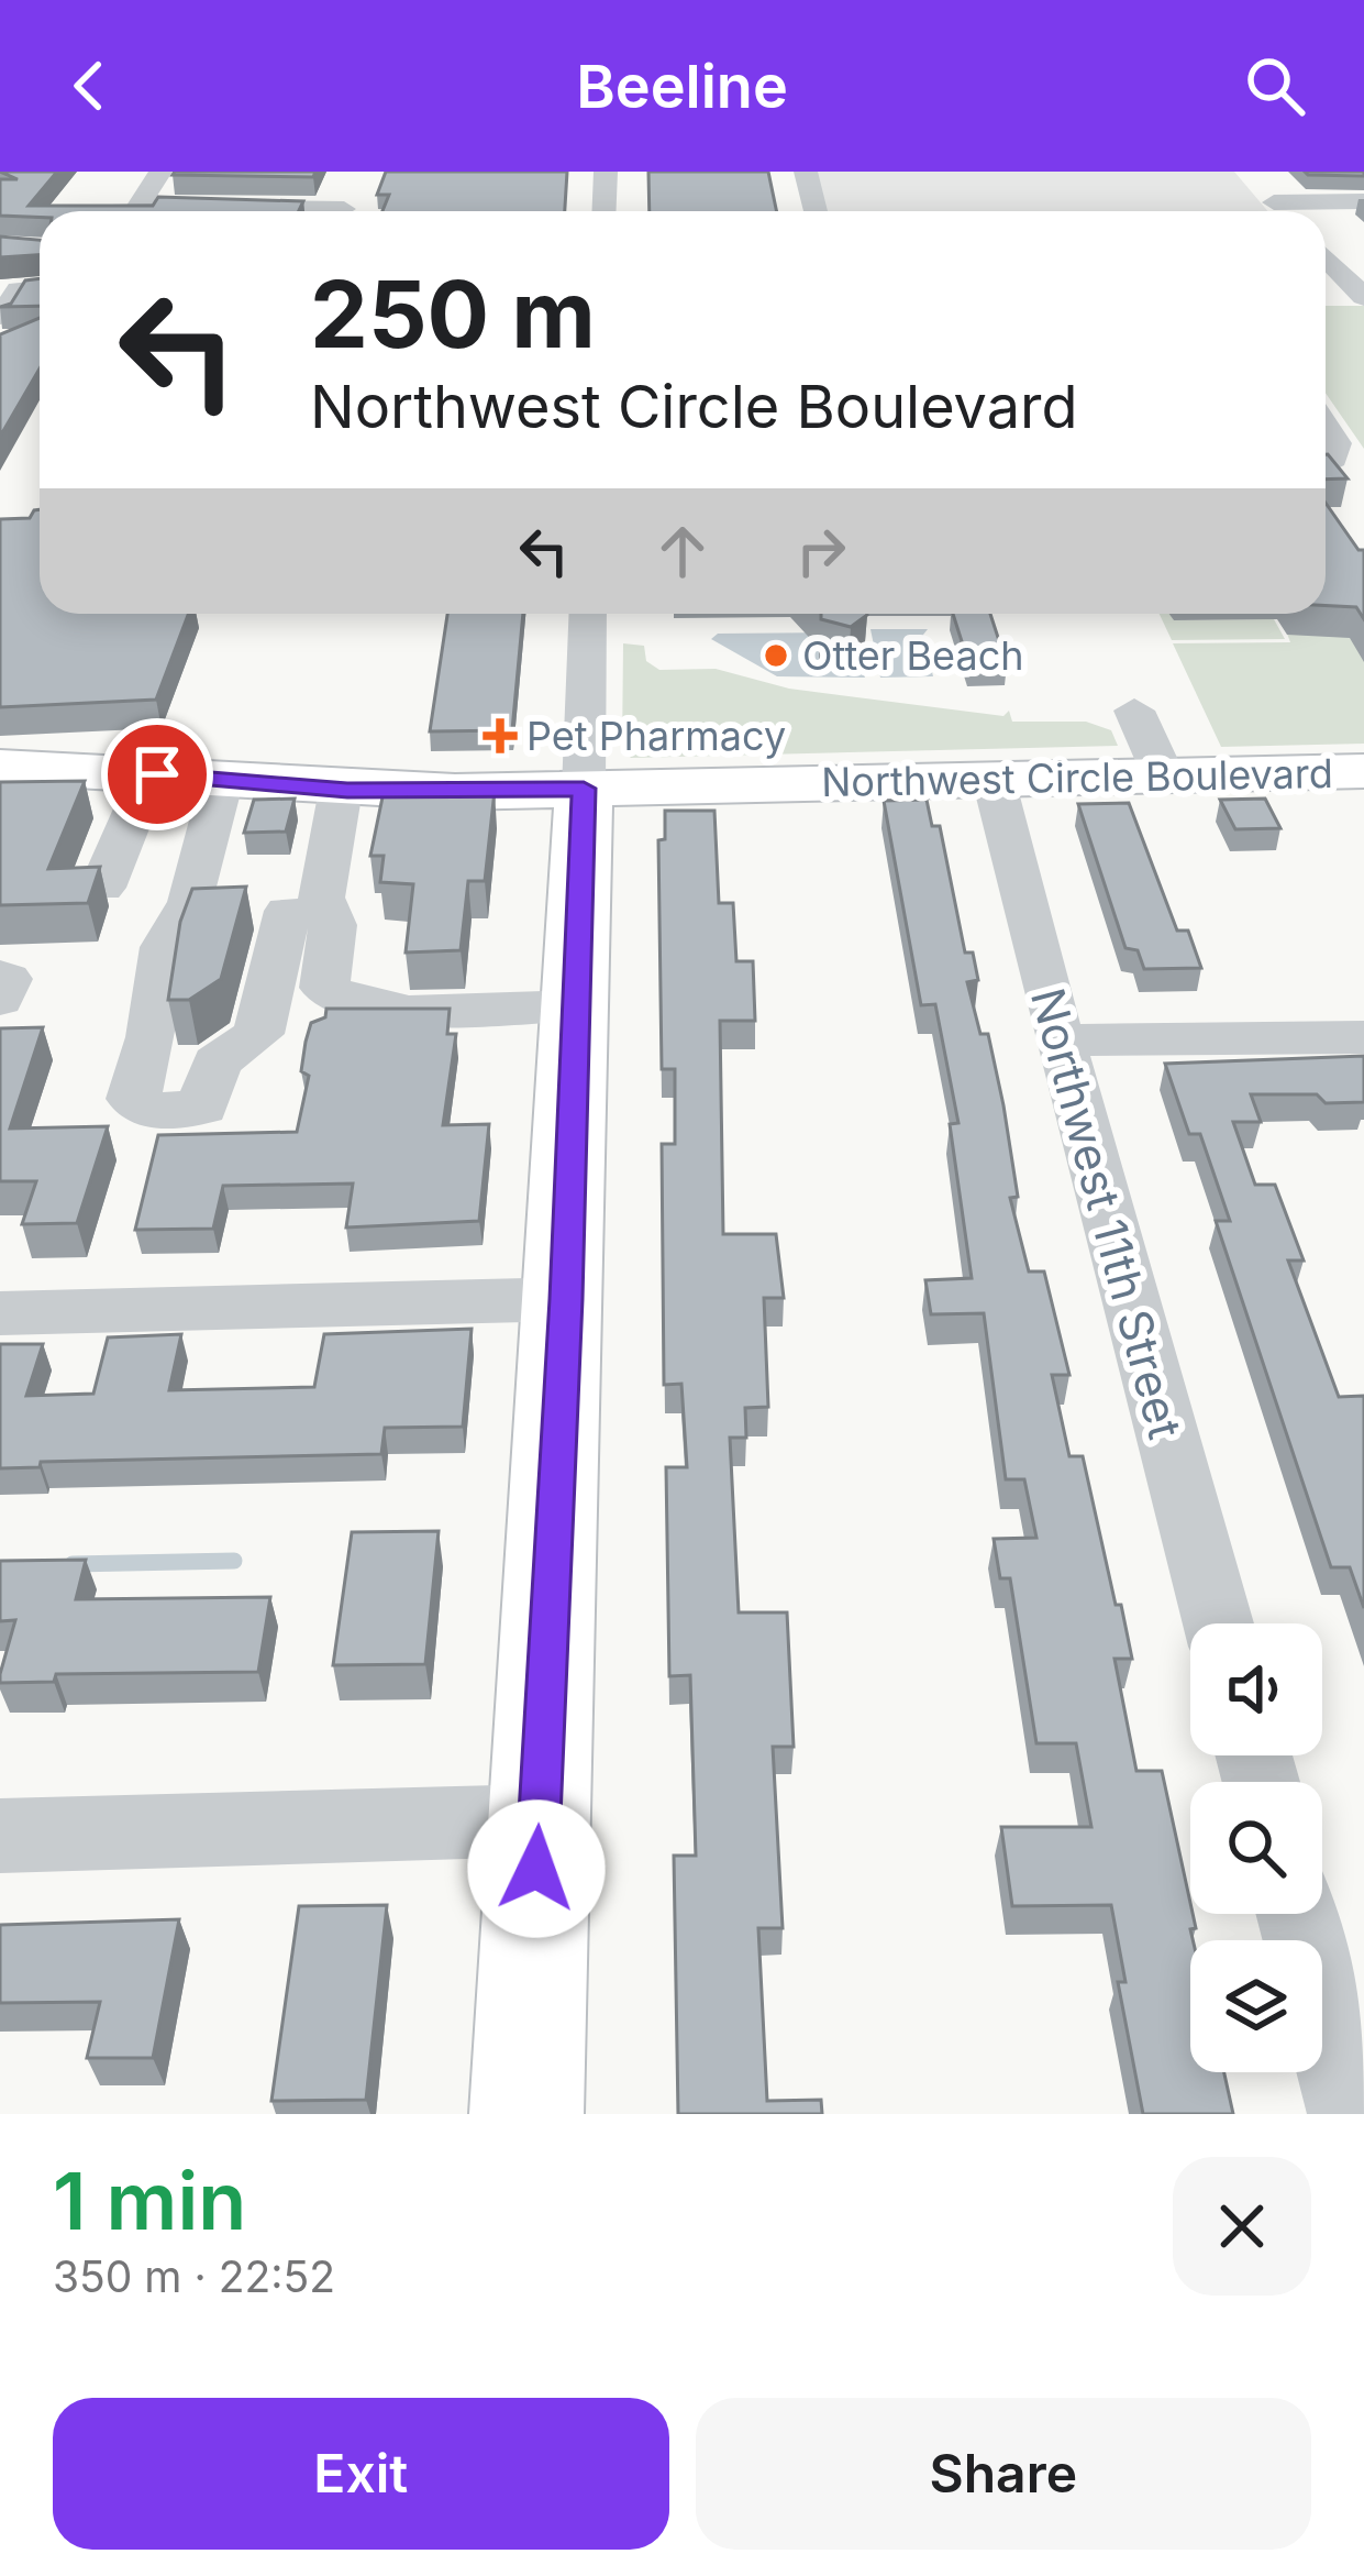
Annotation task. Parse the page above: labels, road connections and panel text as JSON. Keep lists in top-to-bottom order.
{
  "streets": {
    "main road": ["Northwest Circle Boulevard"],
    "street": ["Northwest 11th Street"]
  },
  "crossings": [
    ["Northwest Circle Boulevard", "Northwest 11th Street"]
  ],
  "places": {
    "other": ["Otter Beach"],
    "health": ["Pet Pharmacy"]
  },
  "page": {
    "header": "Beeline",
    "turn": ["250 m", "Northwest Circle Boulevard"],
    "heading": ["1 min", "350 m · 22:52"],
    "buttons": ["Exit", "Share"]
  }
}
